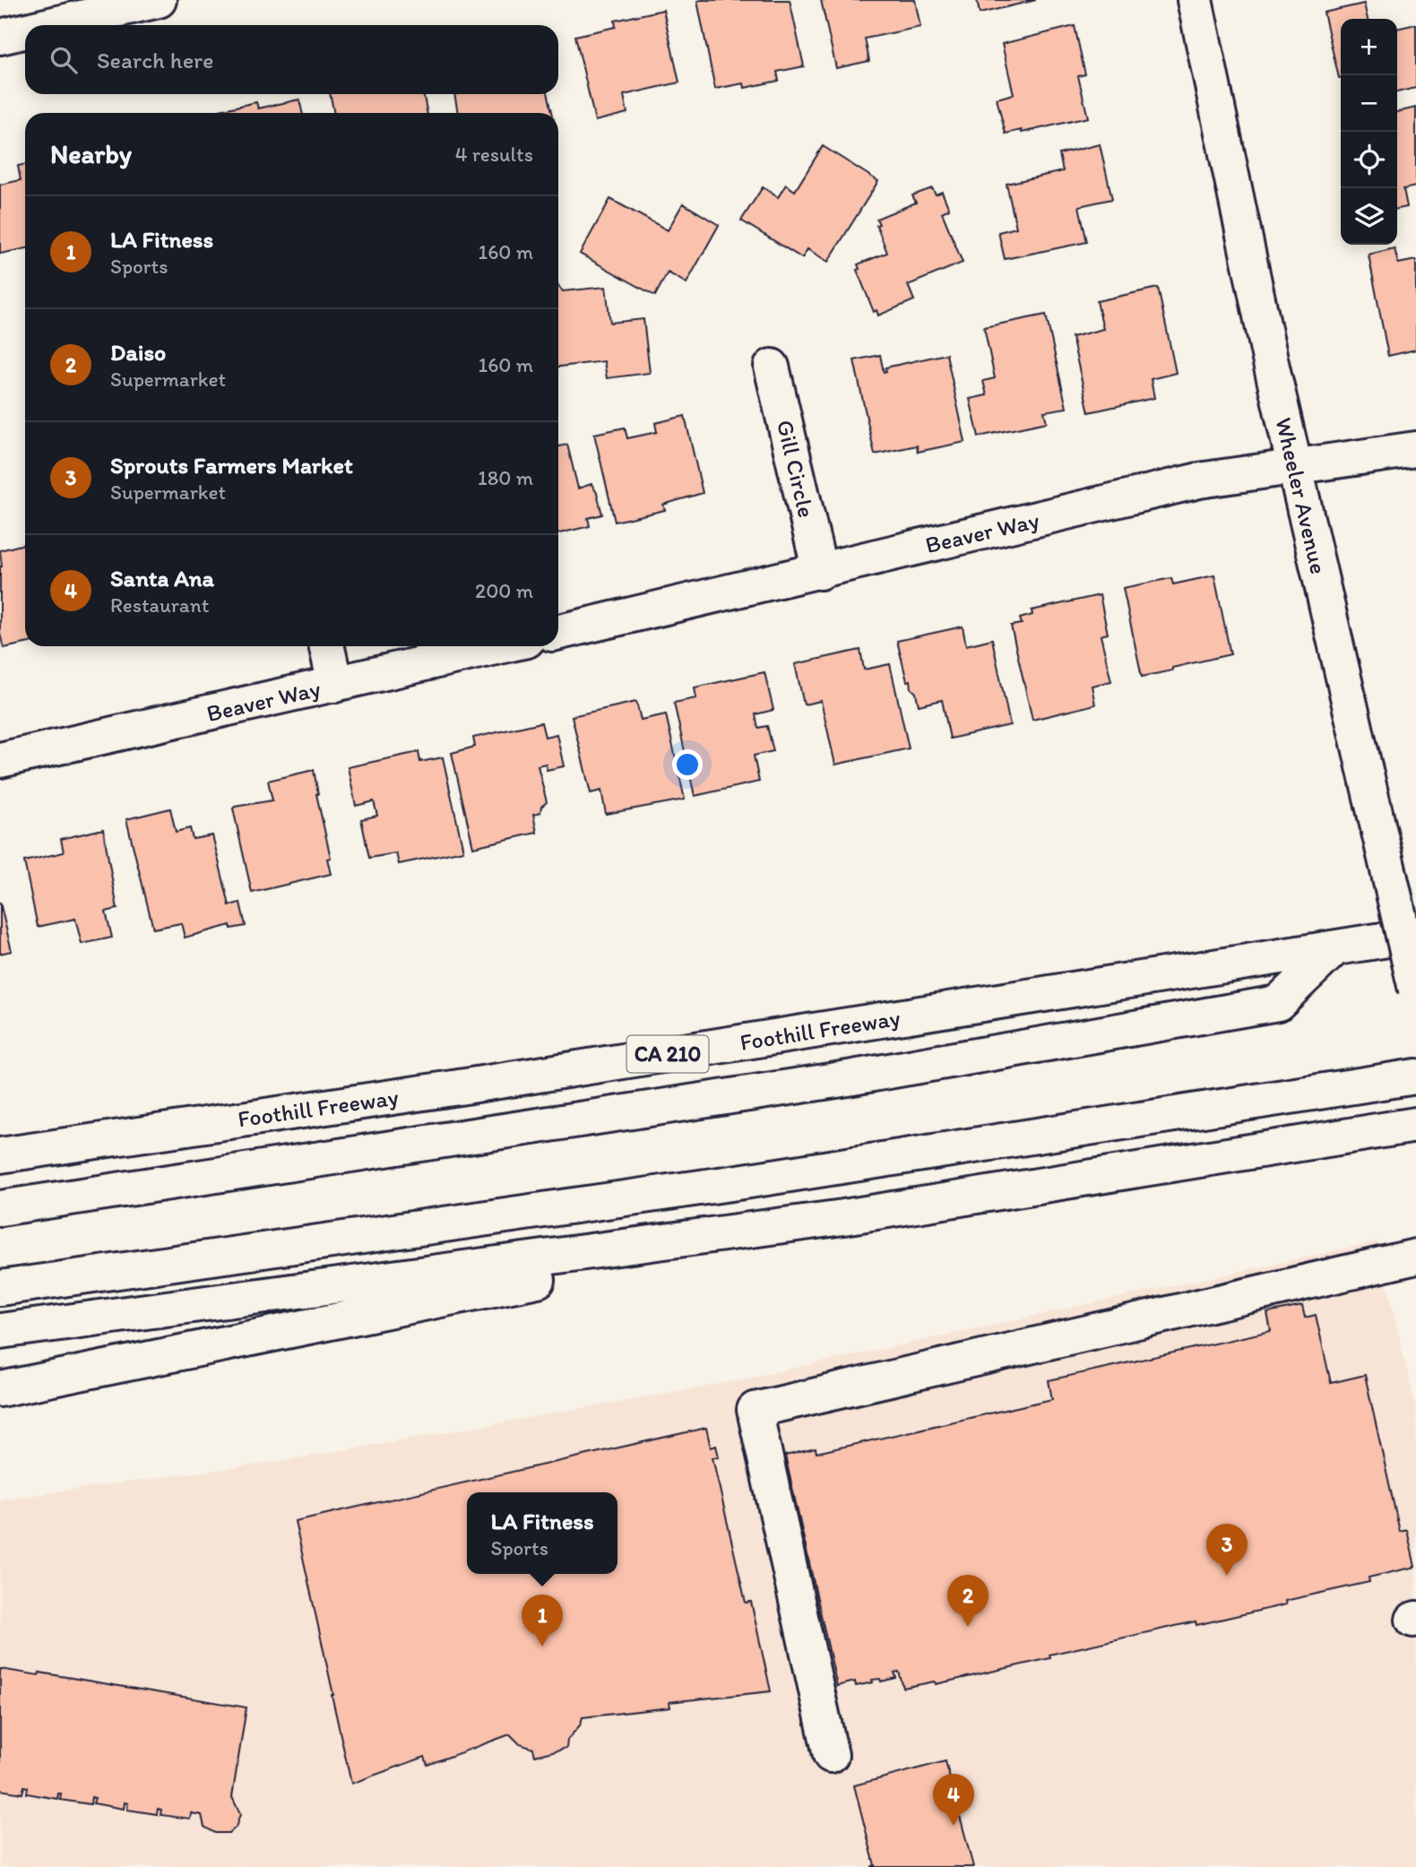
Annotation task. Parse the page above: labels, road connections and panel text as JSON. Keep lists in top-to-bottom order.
{
  "streets": {
    "main road": [
      "Gill Circle",
      "Wheeler Avenue",
      "Beaver Way",
      "Foothill Freeway",
      "CA 210"
    ]
  },
  "crossings": [
    ["Gill Circle", "Beaver Way"],
    ["Wheeler Avenue", "Beaver Way"]
  ],
  "page": {
    "map_buttons": ["+", "−"],
    "search": "Search here",
    "heading": ["Nearby", "4 results"],
    "list": [
      {
        "mark": "1",
        "name": "LA Fitness",
        "note": "Sports",
        "value": "160 m"
      },
      {
        "mark": "2",
        "name": "Daiso",
        "note": "Supermarket",
        "value": "160 m"
      },
      {
        "mark": "3",
        "name": "Sprouts Farmers Market",
        "note": "Supermarket",
        "value": "180 m"
      },
      {
        "mark": "4",
        "name": "Santa Ana",
        "note": "Restaurant",
        "value": "200 m"
      }
    ],
    "popup": ["LA Fitness", "Sports"],
    "pins": [
      "3",
      "2",
      "1",
      "4"
    ]
  }
}
